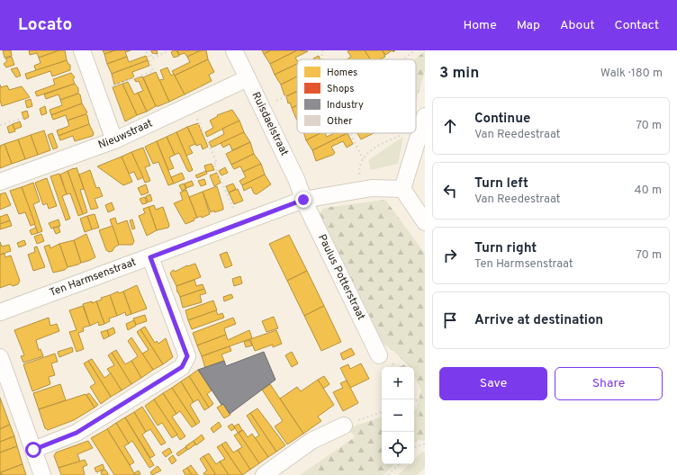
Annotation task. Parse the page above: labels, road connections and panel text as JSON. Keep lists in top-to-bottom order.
{
  "streets": {
    "street": [
      "Ruisdaelstraat",
      "Nieuwstraat",
      "Paulus Potterstraat",
      "Ten Harmsenstraat"
    ]
  },
  "crossings": [
    ["Ruisdaelstraat", "Nieuwstraat"],
    ["Ruisdaelstraat", "Paulus Potterstraat"],
    ["Ruisdaelstraat", "Ten Harmsenstraat"],
    ["Paulus Potterstraat", "Ten Harmsenstraat"]
  ],
  "legend": [
    "Homes",
    "Shops",
    "Industry",
    "Other"
  ],
  "page": {
    "header": "Locato",
    "nav": [
      "Home",
      "Map",
      "About",
      "Contact"
    ],
    "heading": ["3 min", "Walk · 180 m"],
    "list": [
      ["Continue", "Van Reedestraat", "70 m"],
      ["Turn left", "Van Reedestraat", "40 m"],
      ["Turn right", "Ten Harmsenstraat", "70 m"],
      "Arrive at destination"
    ],
    "buttons": ["Save", "Share"],
    "map_buttons": ["+", "−"]
  }
}
